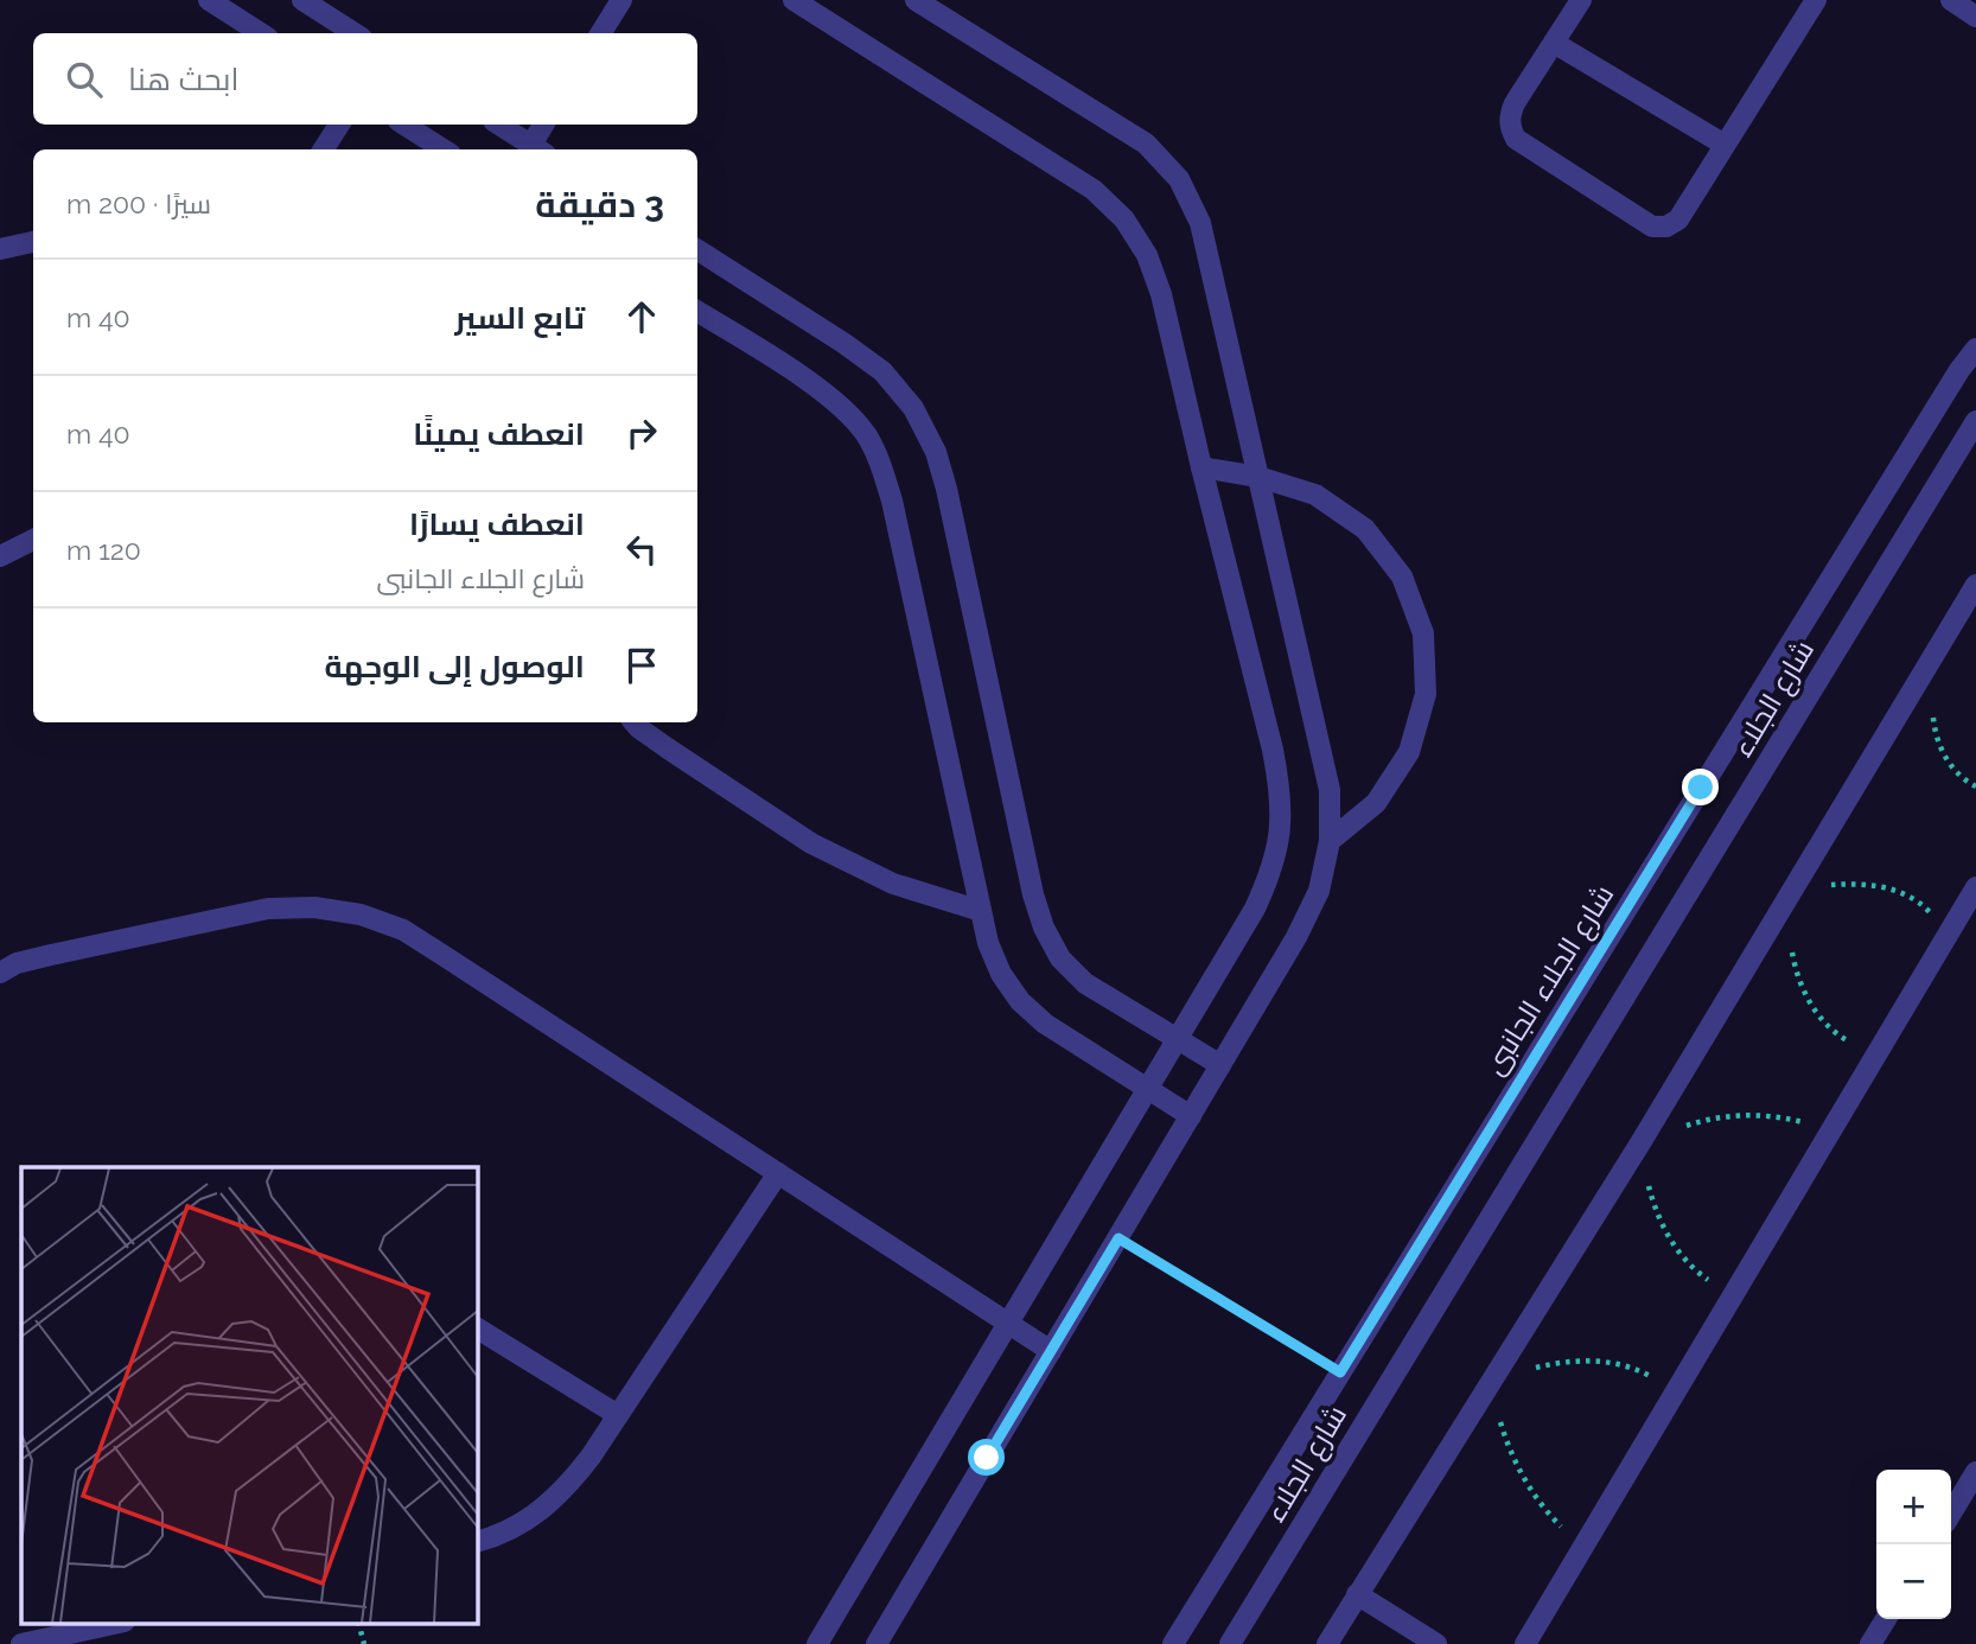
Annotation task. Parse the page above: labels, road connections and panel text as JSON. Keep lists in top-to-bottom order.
{
  "streets": {
    "street": ["شارع الجلاء", "شارع الجلاء الجانبى"]
  },
  "page": {
    "search": "ابحث هنا",
    "heading": ["3 دقيقة", "سيرًا · 200 m"],
    "list": [
      ["تابع السير", "40 m"],
      ["انعطف يمينًا", "40 m"],
      ["انعطف يسارًا", "شارع الجلاء الجانبى", "120 m"],
      "الوصول إلى الوجهة"
    ],
    "map_buttons": ["+", "−"]
  }
}
